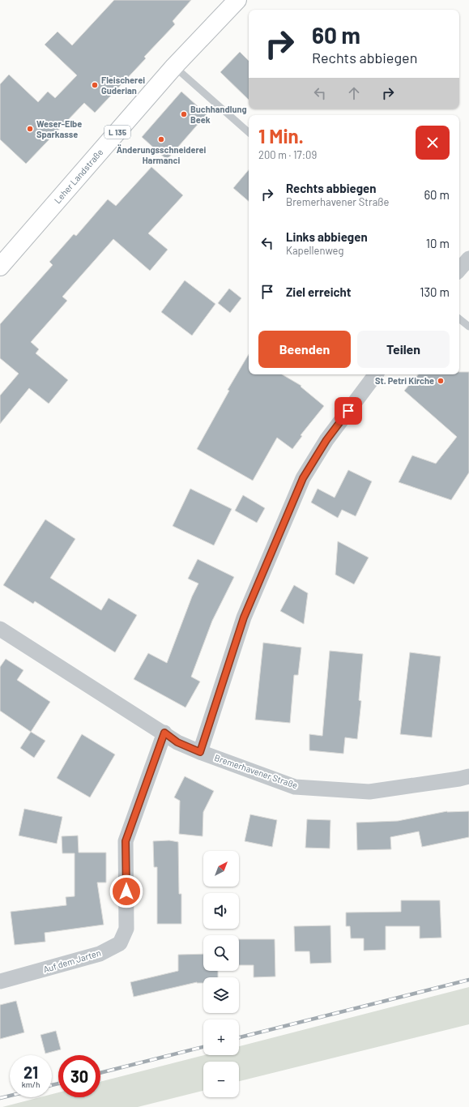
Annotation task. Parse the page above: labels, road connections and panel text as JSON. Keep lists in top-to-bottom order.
{
  "streets": {
    "main road": ["L 135", "Leher Landstraße"],
    "street": ["Bremerhavener Straße", "Auf dem Jarten"]
  },
  "crossings": [
    ["Bremerhavener Straße", "Auf dem Jarten"]
  ],
  "places": [
    "Fleischerei Guderian",
    "Buchhandlung Beek",
    "Weser-Elbe Sparkasse",
    "Änderungsschneiderei Harmanci",
    "St. Petri Kirche"
  ],
  "north": "top right",
  "page": {
    "turn": ["60 m", "Rechts abbiegen"],
    "heading": ["1 Min.", "200 m · 17:09"],
    "list": [
      {
        "name": "Rechts abbiegen",
        "note": "Bremerhavener Straße",
        "value": "60 m"
      },
      {
        "name": "Links abbiegen",
        "note": "Kapellenweg",
        "value": "10 m"
      },
      {
        "name": "Ziel erreicht",
        "value": "130 m"
      }
    ],
    "buttons": ["Beenden", "Teilen"],
    "map_buttons": ["+", "−"],
    "speed": "21 km/h",
    "limit": "30"
  }
}
